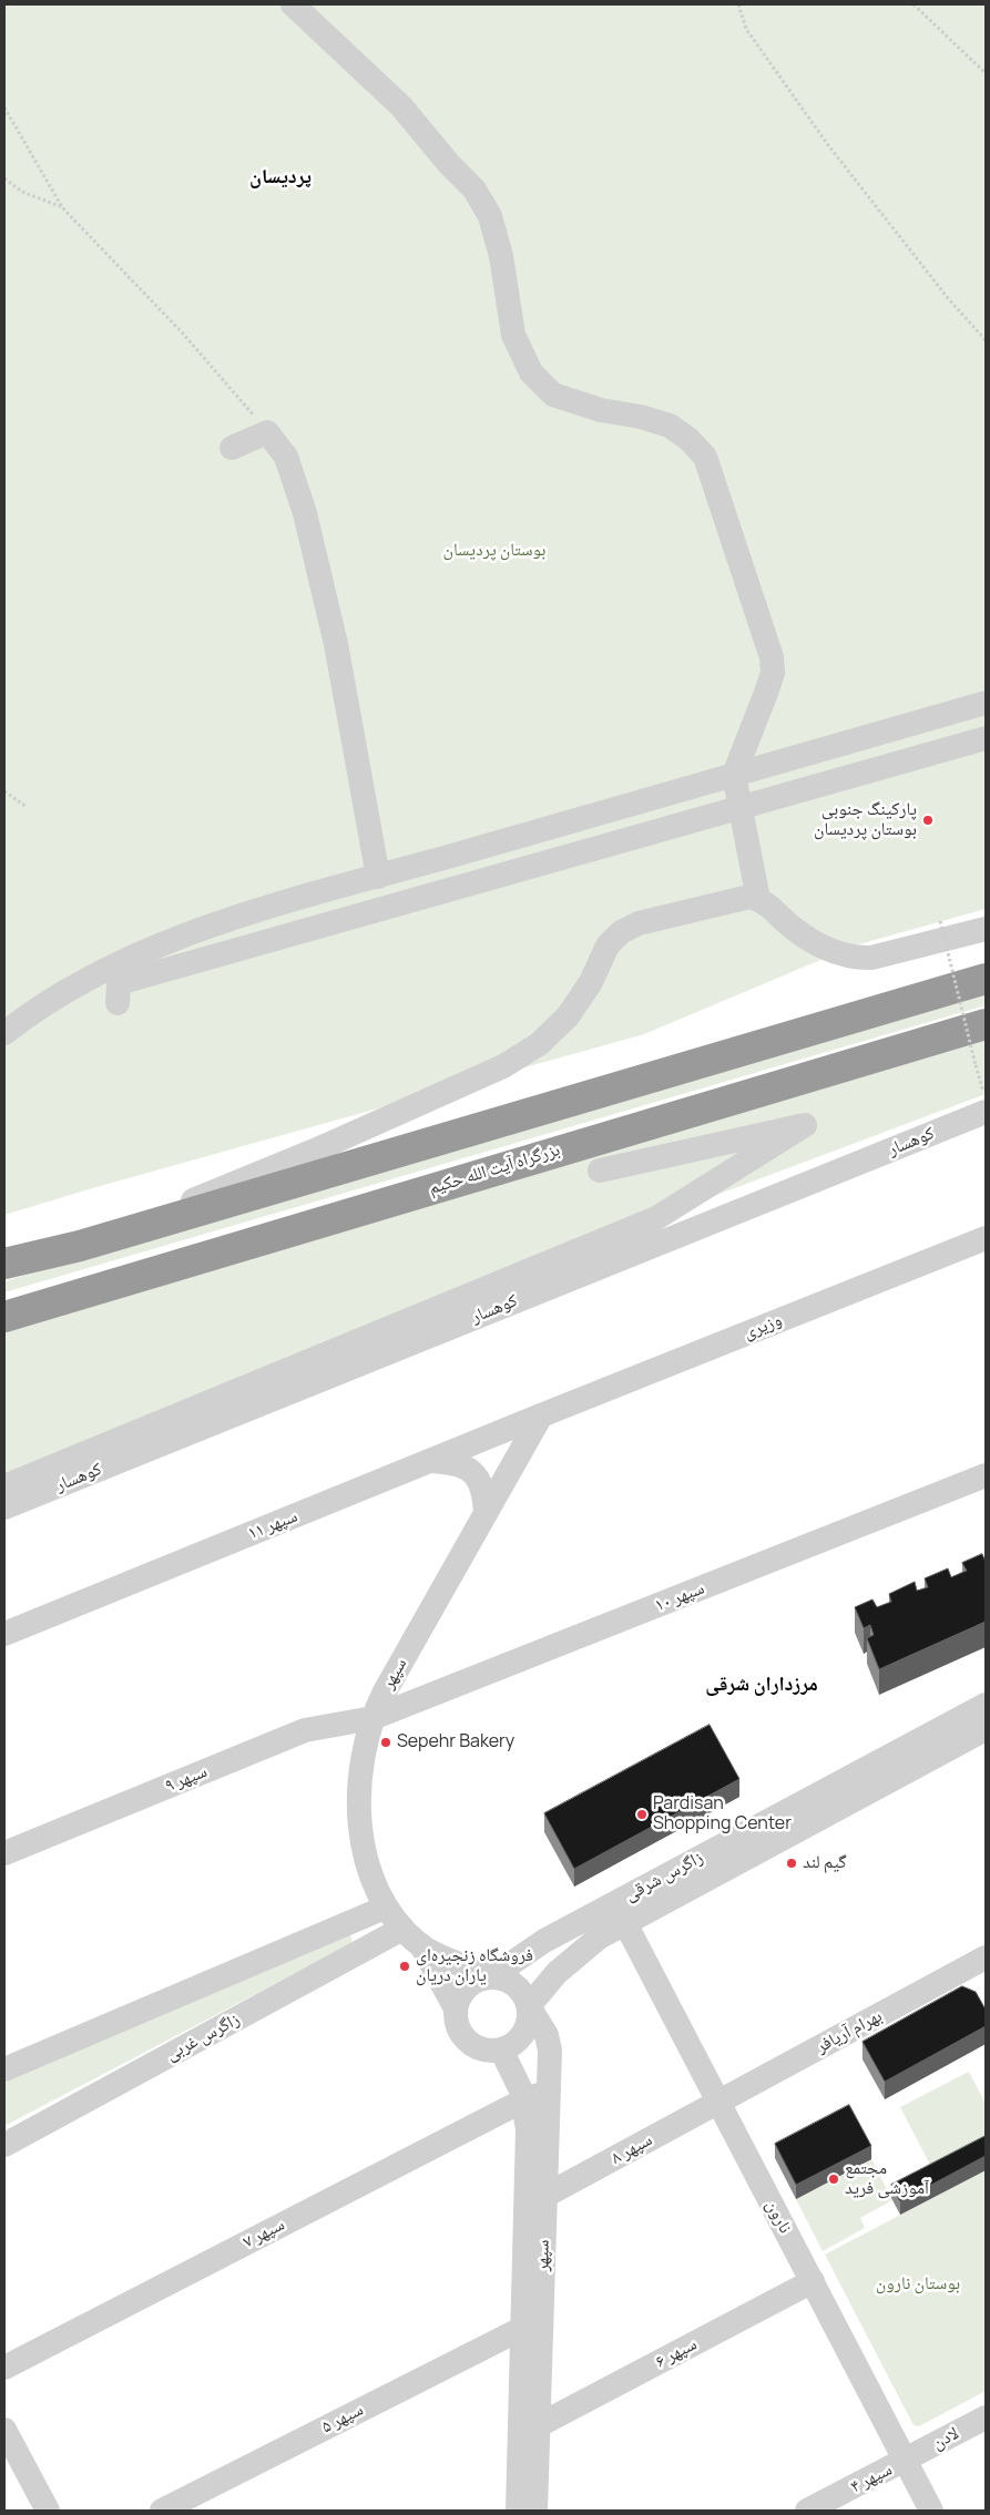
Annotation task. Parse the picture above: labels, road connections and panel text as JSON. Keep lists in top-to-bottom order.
{
  "streets": {
    "highway": ["بزرگراه آیت الله حکیم"],
    "street": [
      "کوهسار",
      "وزیری",
      "سپهر ۱۱",
      "سپهر ۱۰",
      "سپهر",
      "سپهر ۹",
      "زاگرس شرقی",
      "بهرام آریافر",
      "زاگرس غربی",
      "سپهر ۸",
      "نارون",
      "سپهر ۷",
      "سپهر ۶",
      "سپهر ۵",
      "لادن",
      "سپهر ۴"
    ]
  },
  "crossings": [
    ["وزیری", "سپهر ۱۱"],
    ["وزیری", "سپهر"],
    ["سپهر ۱۱", "سپهر"],
    ["سپهر ۱۰", "سپهر"],
    ["سپهر ۱۰", "سپهر ۹"],
    ["سپهر", "سپهر ۹"],
    ["سپهر", "زاگرس شرقی"],
    ["سپهر", "زاگرس غربی"],
    ["سپهر", "سپهر ۸"],
    ["سپهر", "سپهر ۷"],
    ["سپهر", "سپهر ۶"],
    ["سپهر", "سپهر ۵"],
    ["زاگرس شرقی", "نارون"],
    ["بهرام آریافر", "سپهر ۸"],
    ["بهرام آریافر", "نارون"],
    ["سپهر ۸", "نارون"],
    ["نارون", "سپهر ۶"],
    ["نارون", "لادن"],
    ["نارون", "سپهر ۴"],
    ["لادن", "سپهر ۴"]
  ],
  "districts": ["پردیسان", "مرزداران شرقی"],
  "parks": ["بوستان پردیسان", "بوستان نارون"],
  "places": [
    "پارکینگ جنوبی بوستان پردیسان",
    "Sepehr Bakery",
    "Pardisan Shopping Center",
    "گیم لند",
    "فروشگاه زنجیره‌ای یاران دریان",
    "مجتمع آموزشی فرید"
  ]
}
